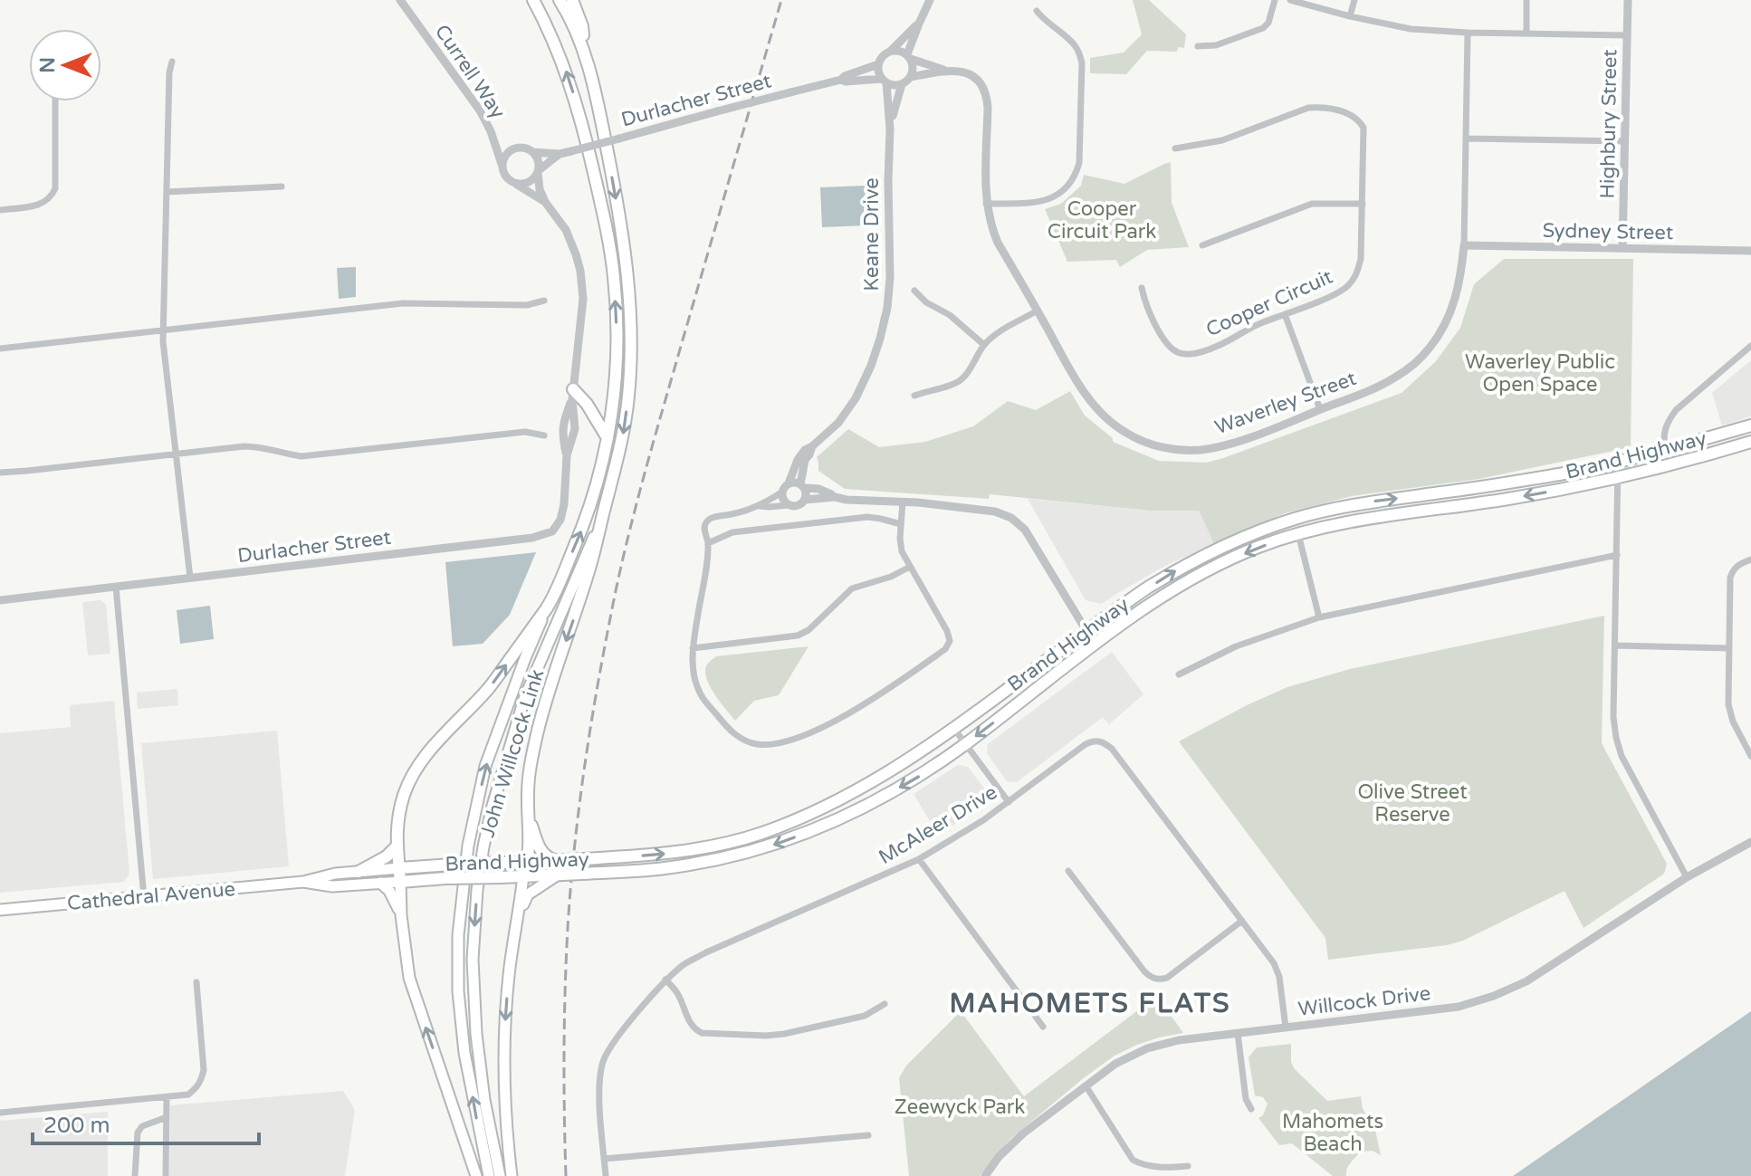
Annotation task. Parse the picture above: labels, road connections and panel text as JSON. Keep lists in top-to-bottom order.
{
  "streets": {
    "highway": ["Brand Highway", "Cathedral Avenue"],
    "main road": ["John Willcock Link"],
    "street": [
      "Currell Way",
      "Durlacher Street",
      "Highbury Street",
      "Sydney Street",
      "Keane Drive",
      "Cooper Circuit",
      "Waverley Street",
      "McAleer Drive",
      "Willcock Drive"
    ]
  },
  "crossings": [
    ["Currell Way", "Durlacher Street"],
    ["Durlacher Street", "Keane Drive"],
    ["Durlacher Street", "Waverley Street"],
    ["Highbury Street", "Sydney Street"],
    ["Sydney Street", "Waverley Street"],
    ["Keane Drive", "Waverley Street"],
    ["Brand Highway", "Cathedral Avenue"],
    ["McAleer Drive", "Willcock Drive"]
  ],
  "districts": ["MAHOMETS FLATS"],
  "parks": [
    "Cooper Circuit Park",
    "Waverley Public Open Space",
    "Olive Street Reserve",
    "Zeewyck Park",
    "Mahomets Beach"
  ],
  "scale_bar": "200 m",
  "north": "left"
}
